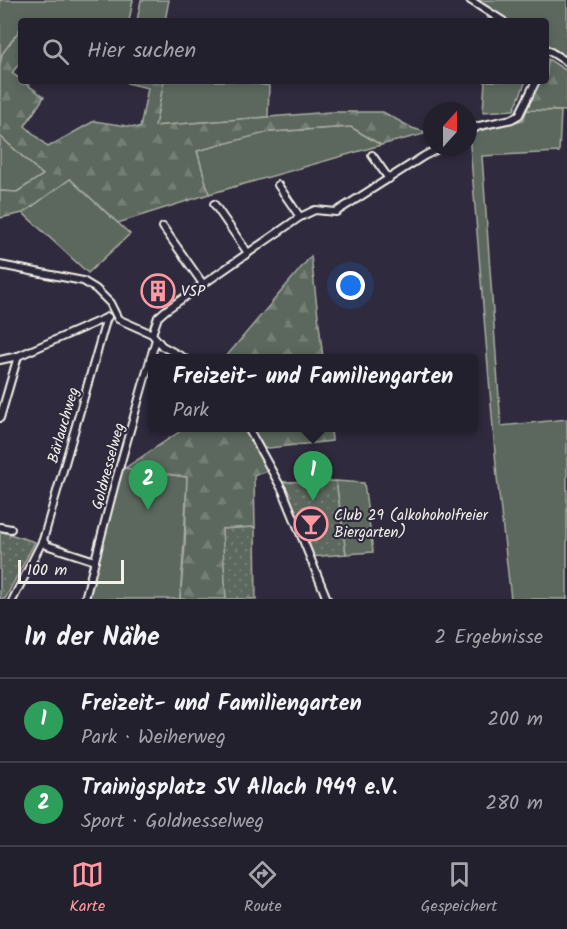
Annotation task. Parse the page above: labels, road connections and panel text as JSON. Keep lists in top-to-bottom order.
{
  "streets": {
    "street": ["Bärlauchweg", "Goldnesselweg"]
  },
  "places": {
    "building": ["VSP"],
    "bar": ["Club 29 (alkohoholfreier Biergarten)"]
  },
  "scale_bar": "100 m",
  "north": "top",
  "page": {
    "search": "Hier suchen",
    "popup": ["Freizeit- und Familiengarten", "Park"],
    "pins": ["1", "2"],
    "scale": "100 m",
    "heading": ["In der Nähe", "2 Ergebnisse"],
    "list": [
      {
        "mark": "1",
        "name": "Freizeit- und Familiengarten",
        "note": "Park · Weiherweg",
        "value": "200 m"
      },
      {
        "mark": "2",
        "name": "Trainigsplatz SV Allach 1949 e.V.",
        "note": "Sport · Goldnesselweg",
        "value": "280 m"
      }
    ],
    "nav": ["Karte", "Route", "Gespeichert"]
  }
}
